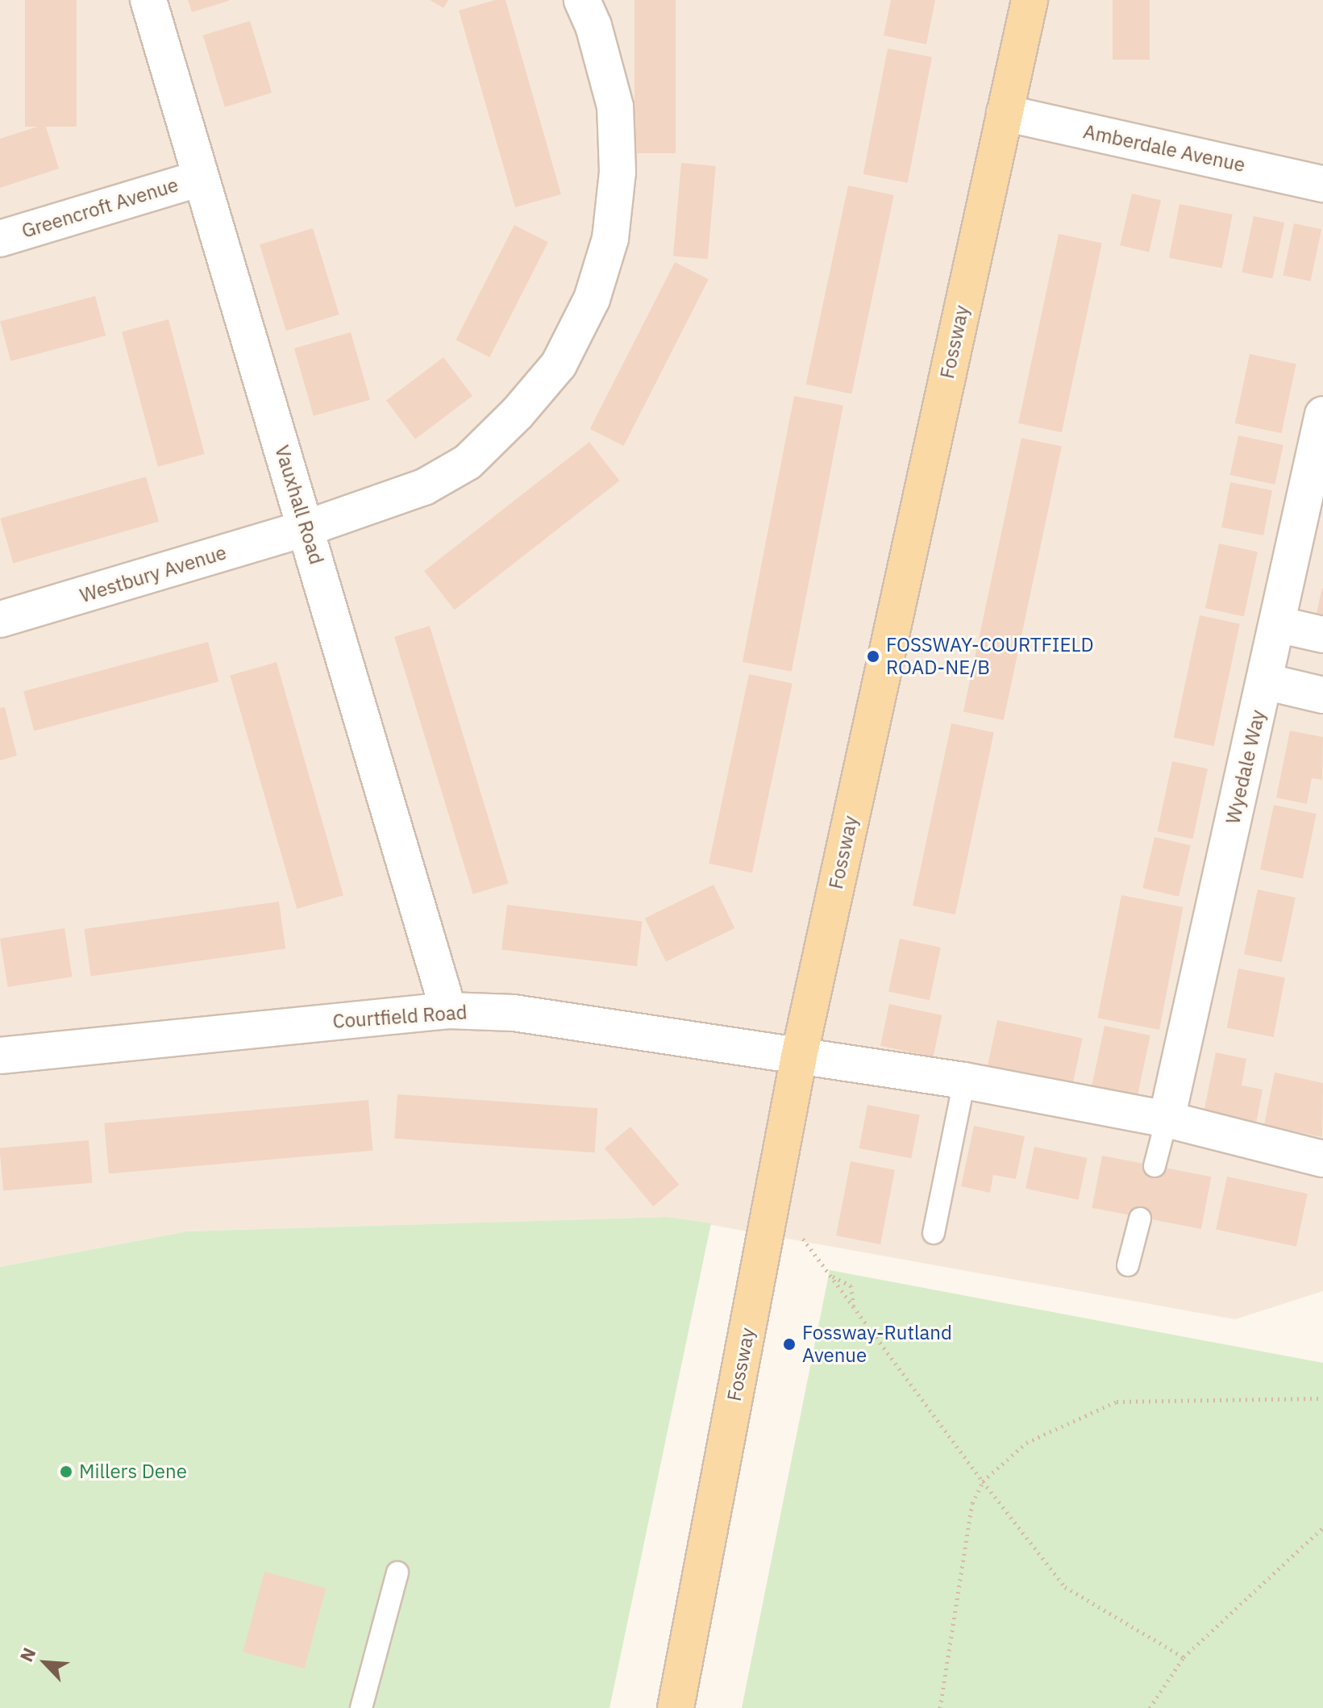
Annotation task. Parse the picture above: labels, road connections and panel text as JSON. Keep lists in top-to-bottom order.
{
  "streets": {
    "main road": ["Fossway"],
    "street": [
      "Amberdale Avenue",
      "Greencroft Avenue",
      "Vauxhall Road",
      "Westbury Avenue",
      "Wyedale Way",
      "Courtfield Road"
    ]
  },
  "crossings": [
    ["Amberdale Avenue", "Fossway"],
    ["Greencroft Avenue", "Vauxhall Road"],
    ["Fossway", "Courtfield Road"],
    ["Vauxhall Road", "Westbury Avenue"],
    ["Vauxhall Road", "Courtfield Road"]
  ],
  "places": ["FOSSWAY-COURTFIELD ROAD-NE/B", "Fossway-Rutland Avenue", "Millers Dene"],
  "north": "top left"
}
